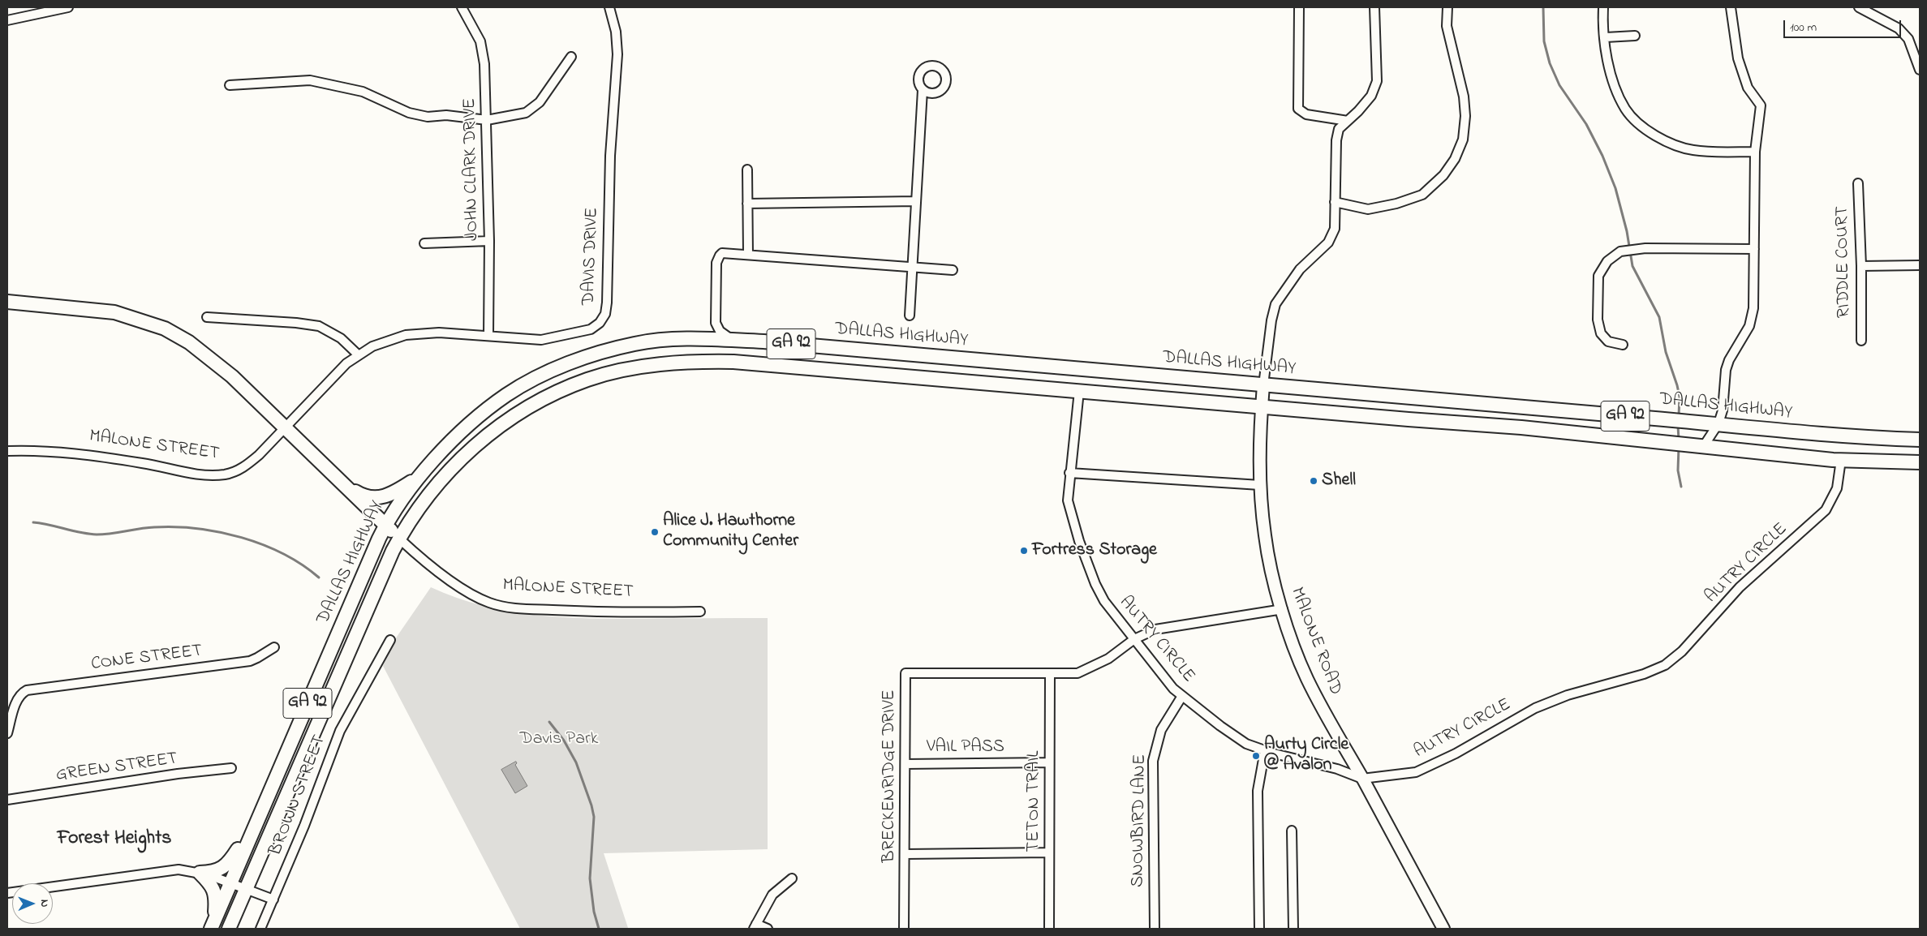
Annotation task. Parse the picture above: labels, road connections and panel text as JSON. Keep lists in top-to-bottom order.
{
  "streets": {
    "main road": ["DALLAS HIGHWAY", "GA 92", "MALONE STREET"],
    "street": [
      "JOHN CLARK DRIVE",
      "DAVIS DRIVE",
      "RIDDLE COURT",
      "AUTRY CIRCLE",
      "MALONE ROAD",
      "CONE STREET",
      "VAIL PASS",
      "GREEN STREET",
      "BRECKENRIDGE DRIVE",
      "BROWN STREET",
      "TETON TRAIL",
      "SNOWBIRD LANE"
    ]
  },
  "crossings": [
    ["JOHN CLARK DRIVE", "DAVIS DRIVE"],
    ["DAVIS DRIVE", "MALONE STREET"],
    ["DALLAS HIGHWAY", "MALONE STREET"],
    ["DALLAS HIGHWAY", "AUTRY CIRCLE"],
    ["DALLAS HIGHWAY", "MALONE ROAD"],
    ["AUTRY CIRCLE", "MALONE ROAD"],
    ["AUTRY CIRCLE", "BRECKENRIDGE DRIVE"],
    ["AUTRY CIRCLE", "SNOWBIRD LANE"],
    ["MALONE ROAD", "BRECKENRIDGE DRIVE"],
    ["VAIL PASS", "BRECKENRIDGE DRIVE"],
    ["VAIL PASS", "TETON TRAIL"],
    ["BRECKENRIDGE DRIVE", "TETON TRAIL"]
  ],
  "districts": ["Forest Heights"],
  "parks": ["Davis Park"],
  "places": [
    "Shell",
    "Alice J. Hawthorne Community Center",
    "Fortress Storage",
    "Aurty Circle @ Avalon"
  ],
  "scale_bar": "100 m",
  "north": "right"
}
